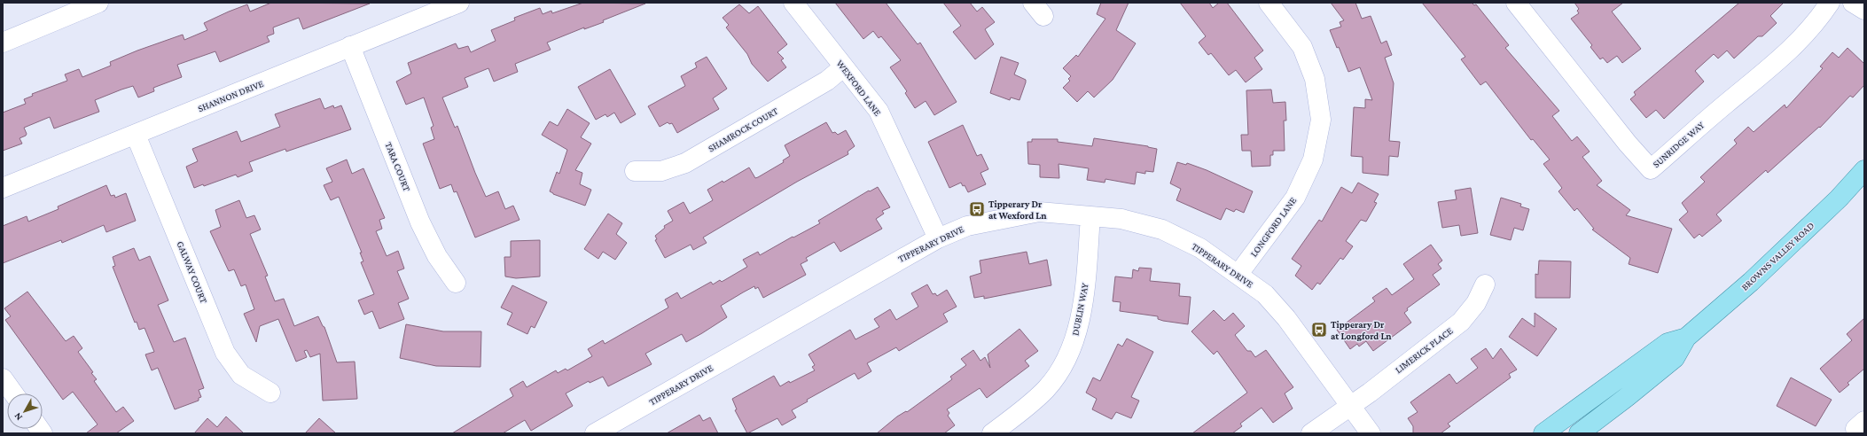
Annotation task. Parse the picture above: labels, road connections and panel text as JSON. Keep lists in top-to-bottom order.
{
  "streets": {
    "main road": ["BROWNS VALLEY ROAD"],
    "street": [
      "WEXFORD LANE",
      "SHANNON DRIVE",
      "SHAMROCK COURT",
      "SUNRIDGE WAY",
      "TARA COURT",
      "LONGFORD LANE",
      "TIPPERARY DRIVE",
      "GALWAY COURT",
      "DUBLIN WAY",
      "LIMERICK PLACE"
    ]
  },
  "crossings": [
    ["WEXFORD LANE", "SHAMROCK COURT"],
    ["WEXFORD LANE", "TIPPERARY DRIVE"],
    ["SHANNON DRIVE", "TARA COURT"],
    ["SHANNON DRIVE", "GALWAY COURT"],
    ["LONGFORD LANE", "TIPPERARY DRIVE"],
    ["TIPPERARY DRIVE", "DUBLIN WAY"],
    ["TIPPERARY DRIVE", "LIMERICK PLACE"]
  ],
  "places": {
    "bus stop": ["Tipperary Dr at Wexford Ln", "Tipperary Dr at Longford Ln"]
  },
  "north": "bottom left"
}
